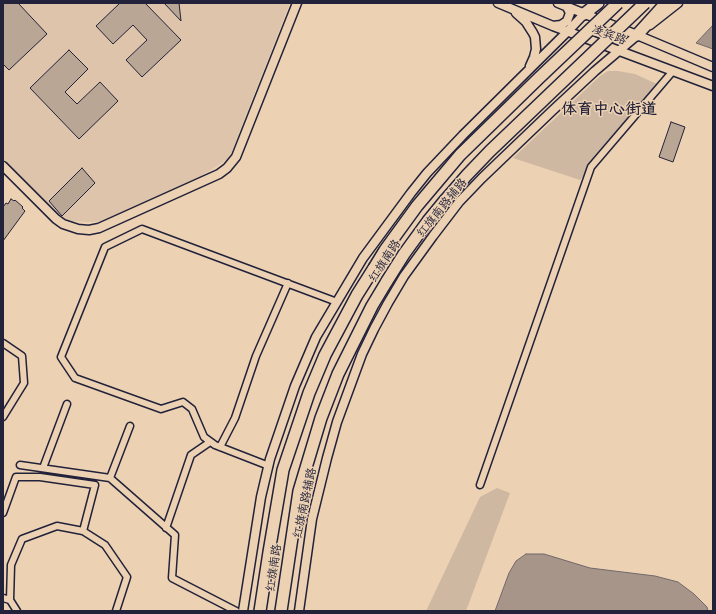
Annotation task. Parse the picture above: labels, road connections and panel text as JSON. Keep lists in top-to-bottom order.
{
  "streets": {
    "highway": ["红旗南路"],
    "main road": ["凌宾路", "红旗南路辅路"]
  },
  "crossings": [
    ["凌宾路", "红旗南路辅路"]
  ],
  "districts": ["体育中心街道"]
}
